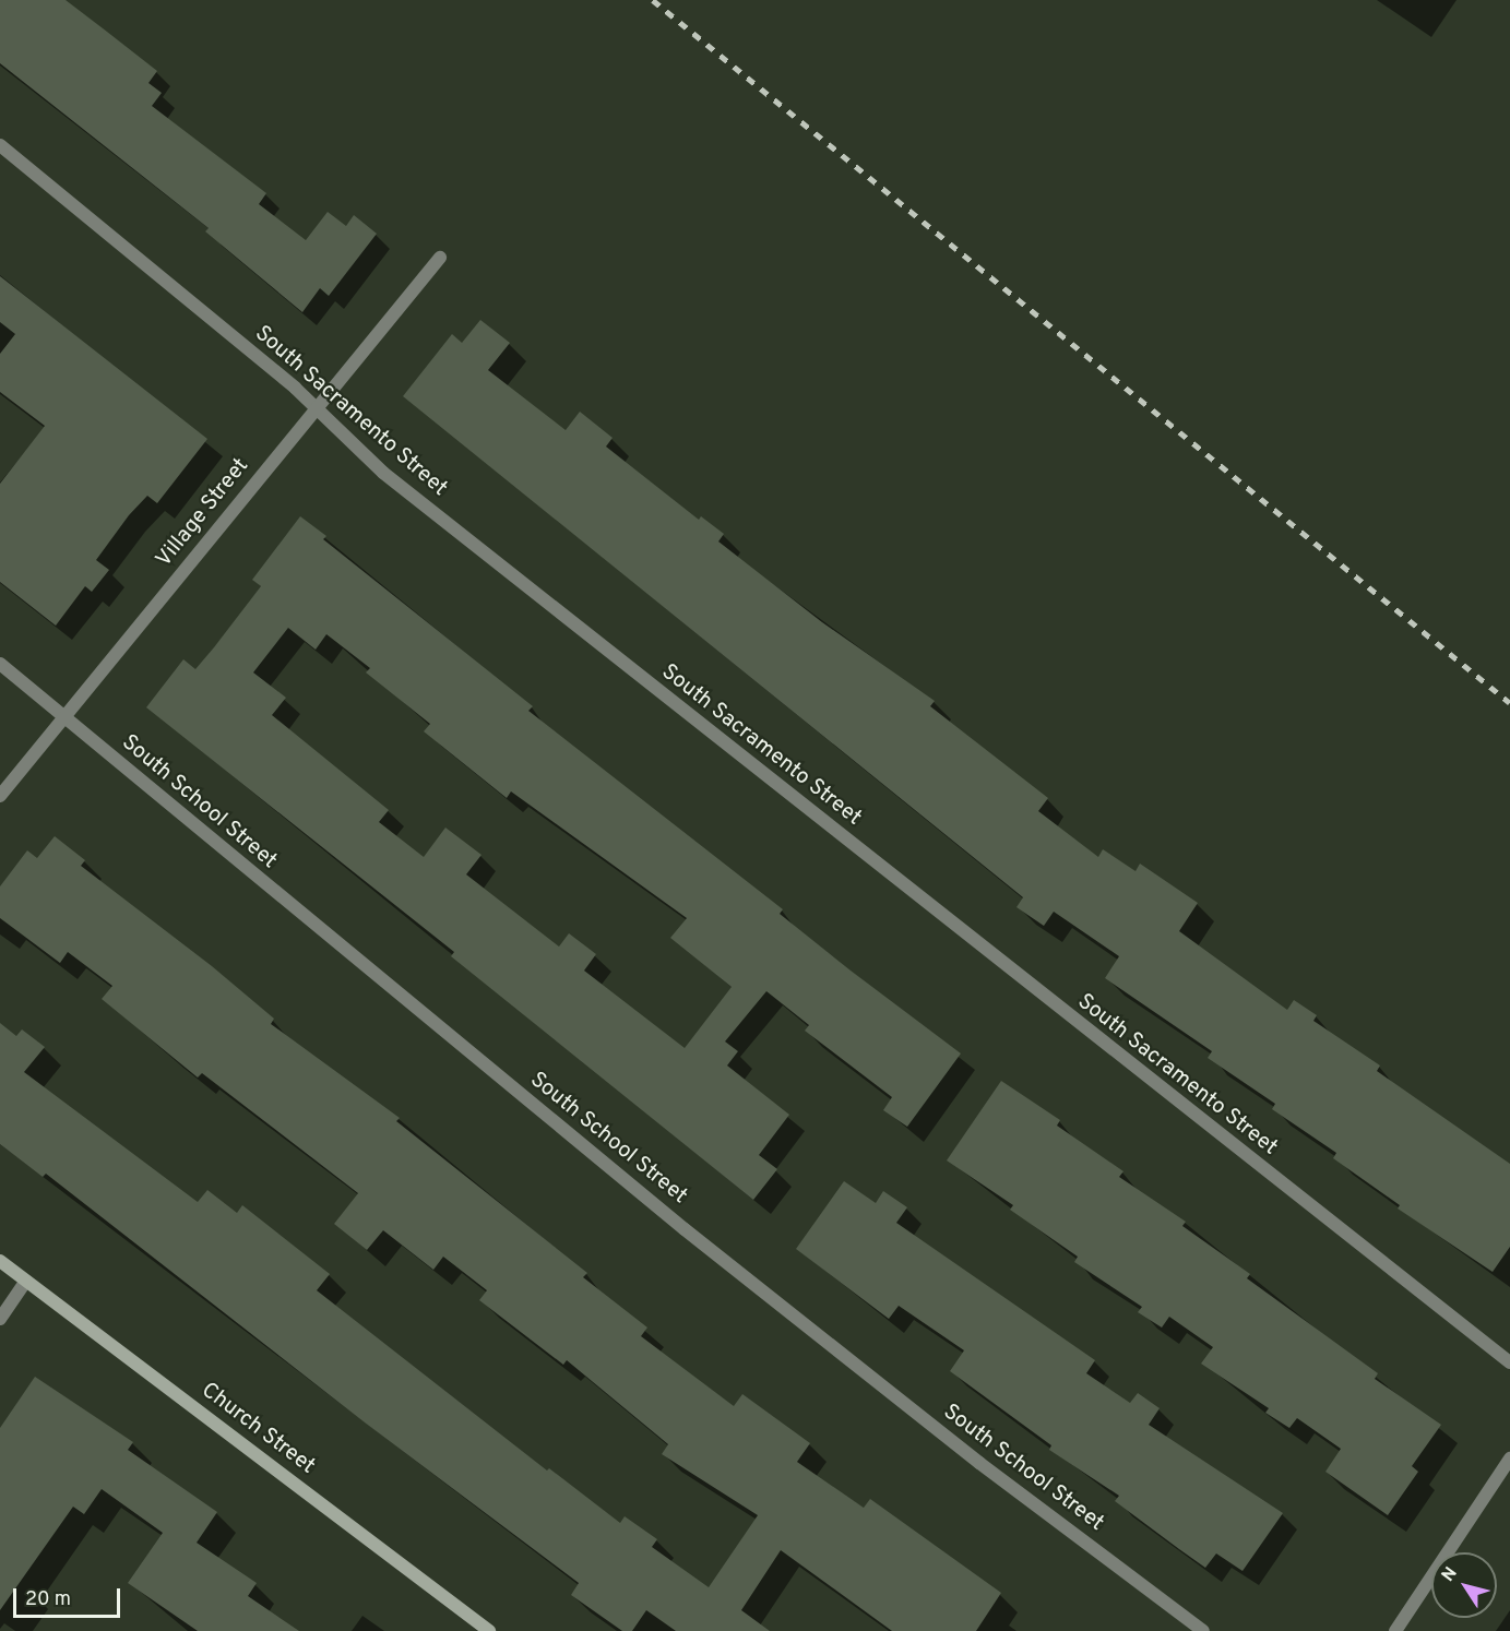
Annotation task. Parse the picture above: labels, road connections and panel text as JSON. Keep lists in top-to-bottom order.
{
  "streets": {
    "street": [
      "South Sacramento Street",
      "Village Street",
      "South School Street",
      "Church Street"
    ]
  },
  "crossings": [
    ["South Sacramento Street", "Village Street"],
    ["Village Street", "South School Street"]
  ],
  "scale_bar": "20 m",
  "north": "top left"
}
